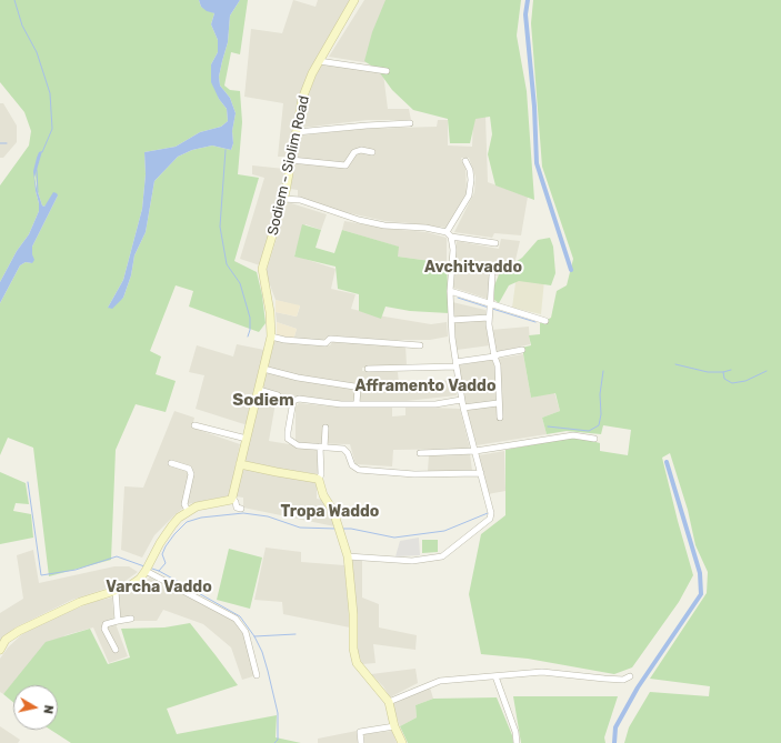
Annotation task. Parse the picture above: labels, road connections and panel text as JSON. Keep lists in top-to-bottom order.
{
  "streets": {
    "main road": ["Sodiem - Siolim Road"]
  },
  "districts": [
    "Avchitvaddo",
    "Afframento Vaddo",
    "Sodiem",
    "Tropa Waddo",
    "Varcha Vaddo"
  ],
  "north": "right"
}
